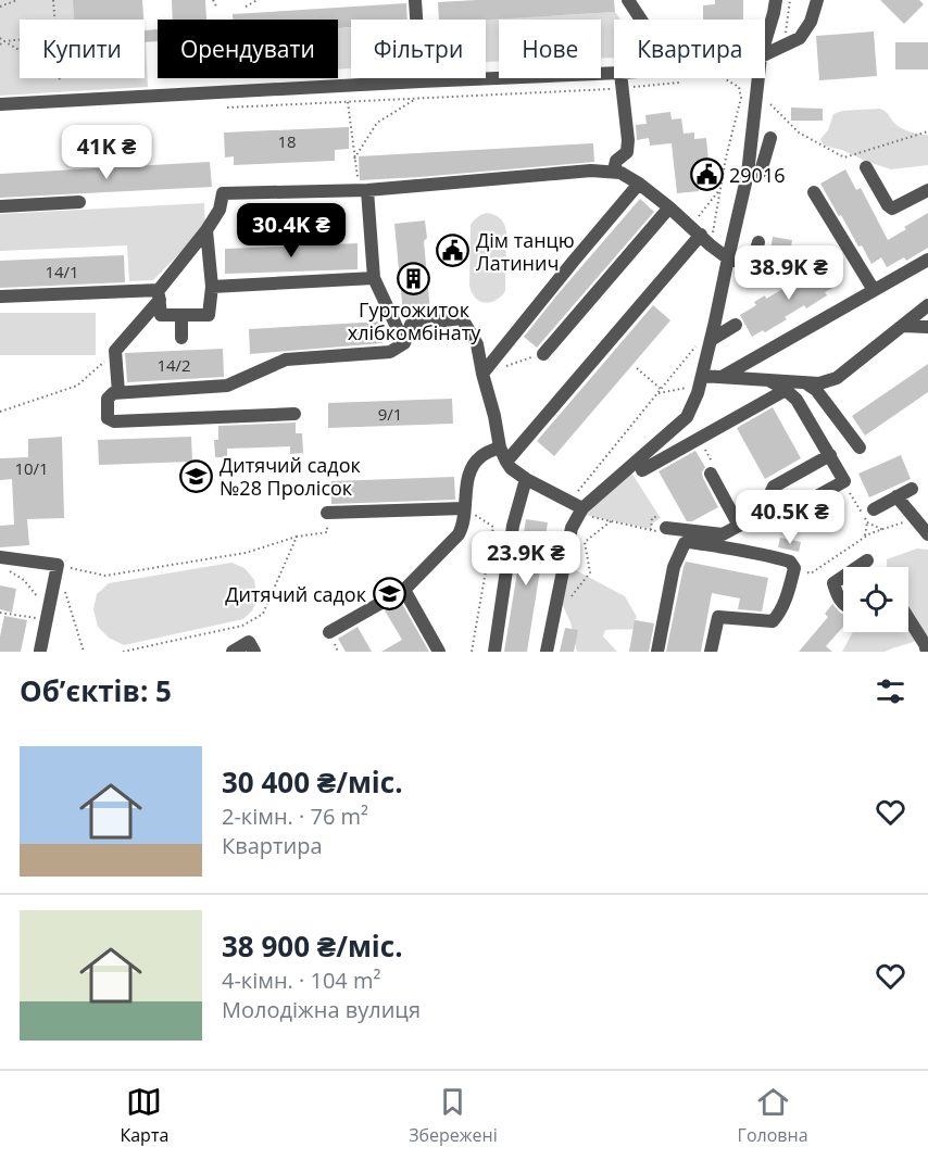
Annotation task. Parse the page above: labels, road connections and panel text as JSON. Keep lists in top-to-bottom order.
{
  "places": {
    "public building": ["29016", "Дім танцю Латинич"],
    "building": ["Гуртожиток хлібкомбінату"],
    "school or university": ["Дитячий садок №28 Пролісок", "Дитячий садок"]
  },
  "house_numbers": [
    "18",
    "14/1",
    "14/2",
    "9/1",
    "10/1"
  ],
  "page": {
    "chip": [
      "Купити",
      "Орендувати",
      "Фільтри",
      "Нове",
      "Квартира"
    ],
    "price": [
      "41K ₴",
      "30.4K ₴",
      "38.9K ₴",
      "40.5K ₴",
      "23.9K ₴"
    ],
    "heading": "Об’єктів: 5",
    "list": [
      {
        "name": "30 400 ₴/міс.",
        "note": "2-кімн. · 76 m² · Квартира"
      },
      {
        "name": "38 900 ₴/міс.",
        "note": "4-кімн. · 104 m² · Молодіжна вулиця"
      }
    ],
    "tabs": ["Карта", "Збережені", "Головна"]
  }
}
